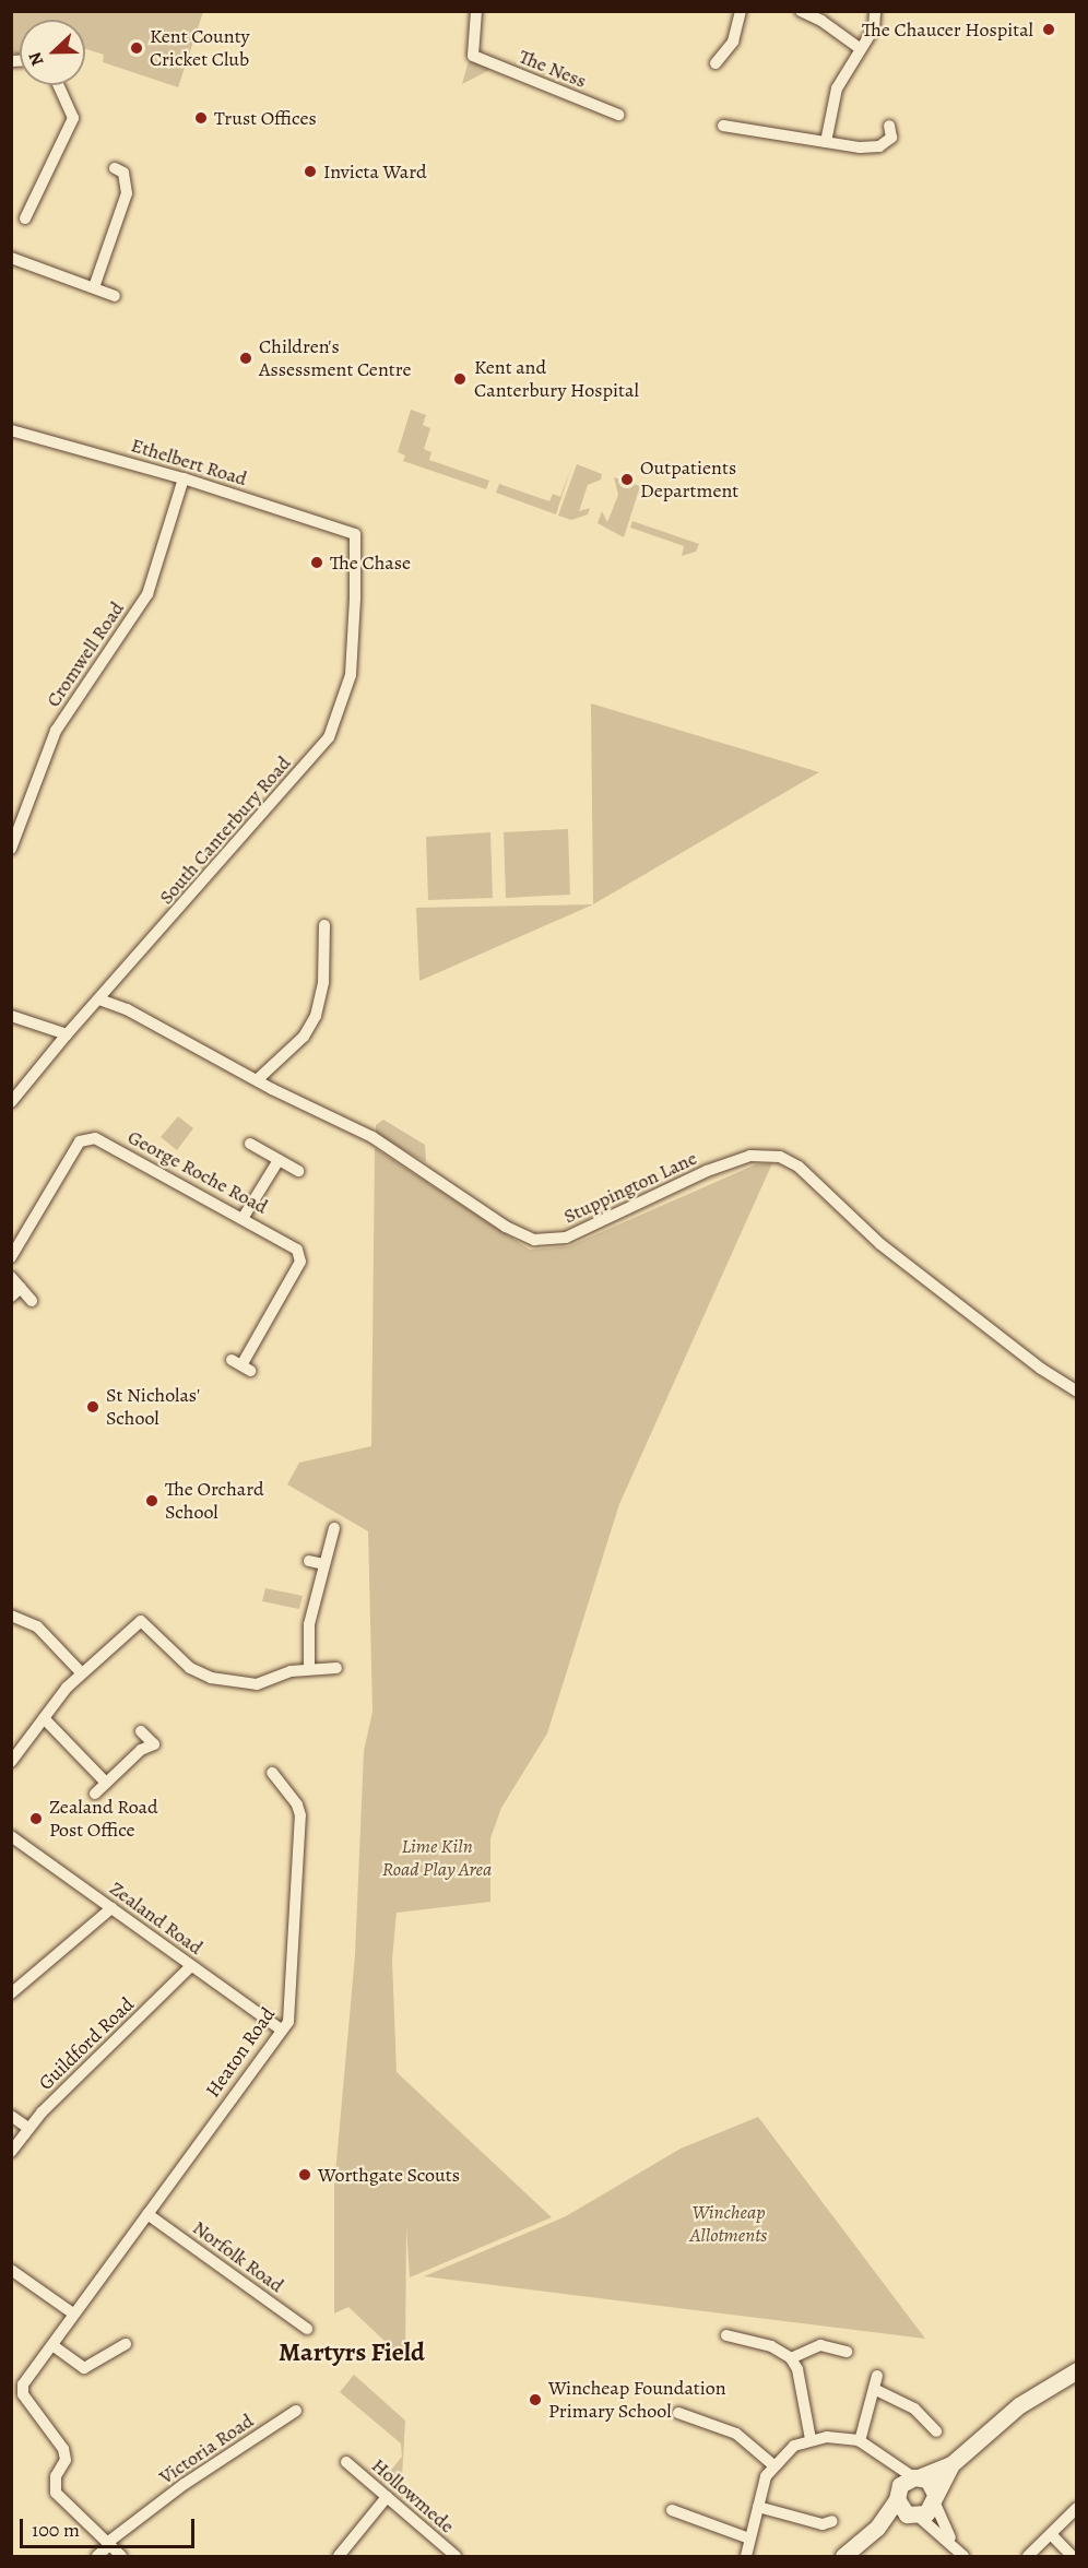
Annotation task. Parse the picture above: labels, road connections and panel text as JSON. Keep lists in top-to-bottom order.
{
  "streets": {
    "street": [
      "The Ness",
      "Ethelbert Road",
      "Cromwell Road",
      "South Canterbury Road",
      "George Roche Road",
      "Stuppington Lane",
      "Zealand Road",
      "Guildford Road",
      "Heaton Road",
      "Norfolk Road",
      "Victoria Road",
      "Hollowmede"
    ]
  },
  "crossings": [
    ["Ethelbert Road", "Cromwell Road"],
    ["Ethelbert Road", "South Canterbury Road"],
    ["South Canterbury Road", "Stuppington Lane"],
    ["Zealand Road", "Guildford Road"],
    ["Zealand Road", "Heaton Road"],
    ["Heaton Road", "Norfolk Road"],
    ["Heaton Road", "Victoria Road"]
  ],
  "districts": ["Martyrs Field"],
  "parks": ["Lime Kiln Road Play Area", "Wincheap Allotments"],
  "places": [
    "The Chaucer Hospital",
    "Kent County Cricket Club",
    "Trust Offices",
    "Invicta Ward",
    "Children's Assessment Centre",
    "Kent and Canterbury Hospital",
    "Outpatients Department",
    "The Chase",
    "St Nicholas' School",
    "The Orchard School",
    "Zealand Road Post Office",
    "Worthgate Scouts",
    "Wincheap Foundation Primary School"
  ],
  "scale_bar": "100 m",
  "north": "left"
}
